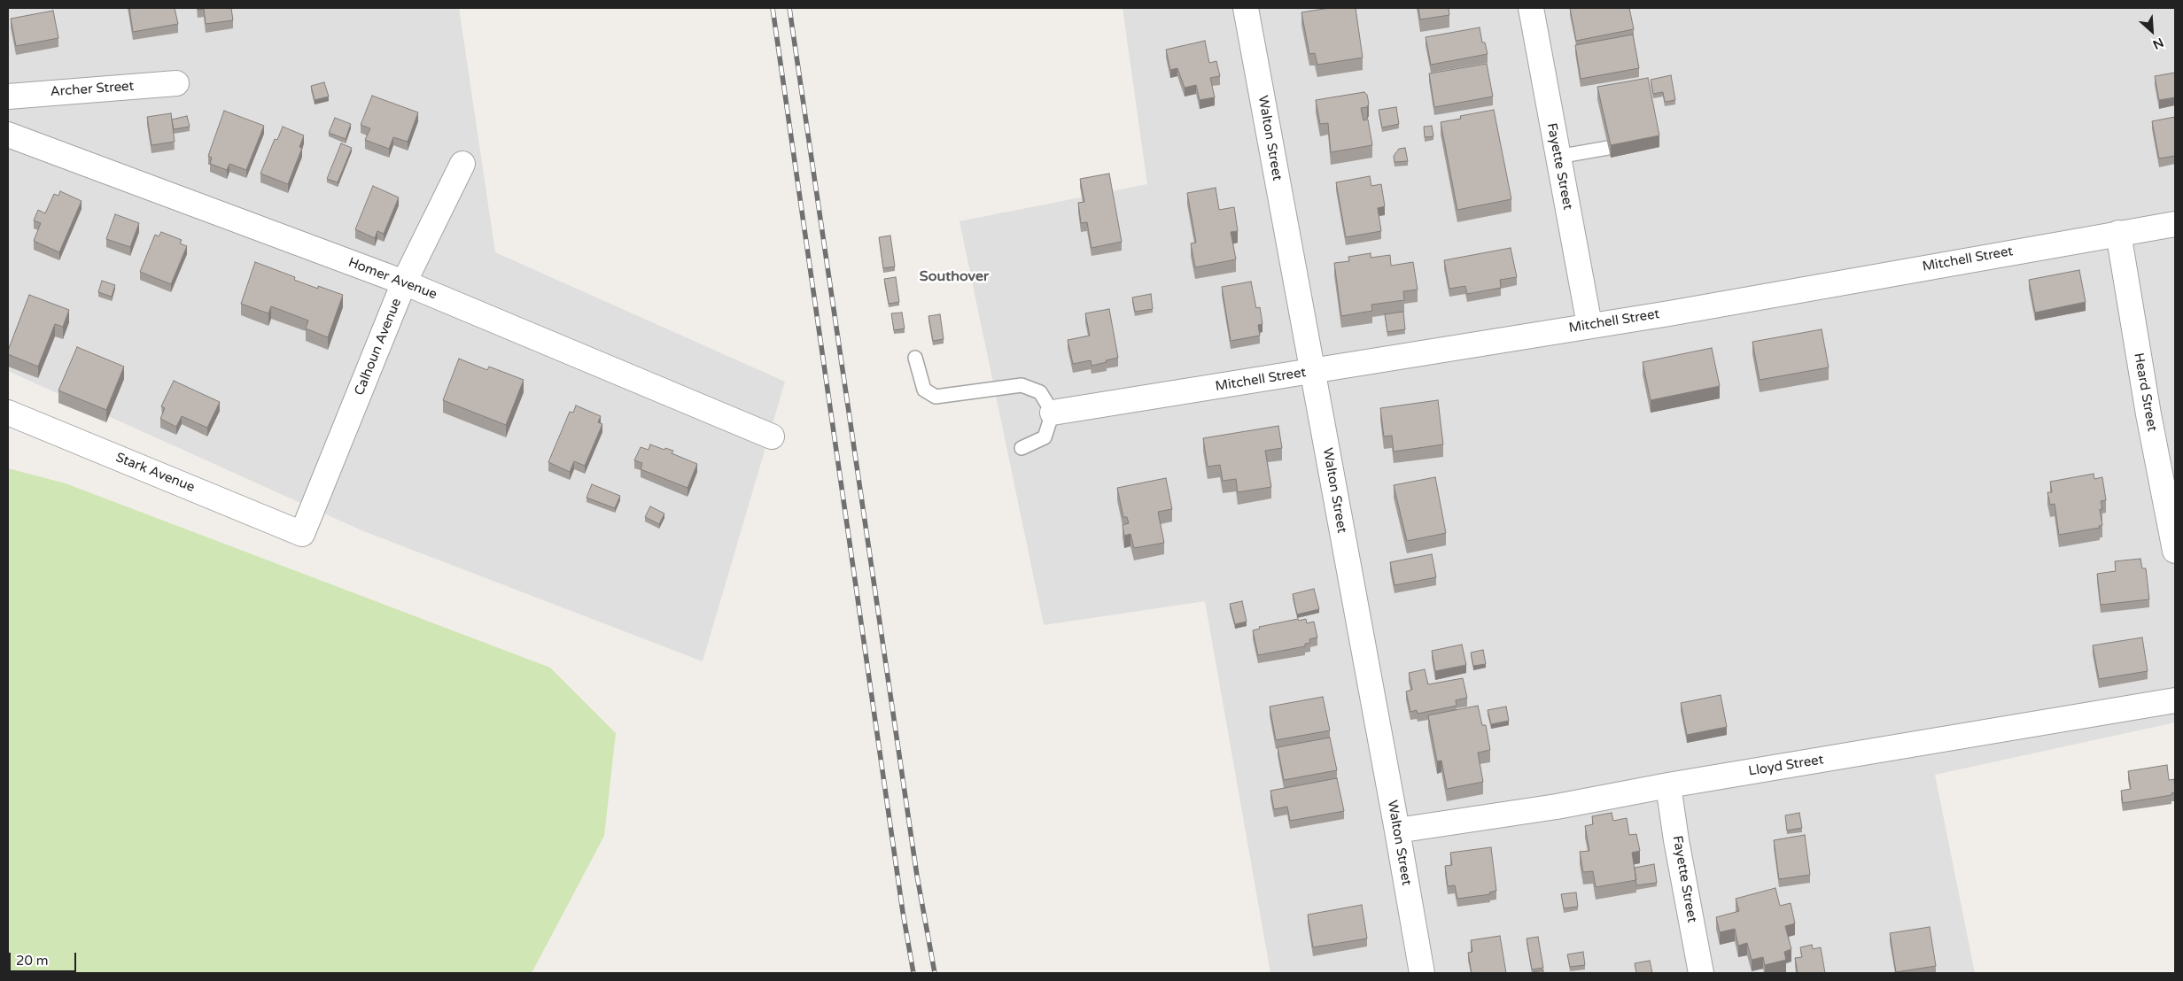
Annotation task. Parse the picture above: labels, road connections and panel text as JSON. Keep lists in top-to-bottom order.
{
  "streets": {
    "street": [
      "Archer Street",
      "Walton Street",
      "Fayette Street",
      "Mitchell Street",
      "Homer Avenue",
      "Calhoun Avenue",
      "Heard Street",
      "Stark Avenue",
      "Lloyd Street"
    ]
  },
  "crossings": [
    ["Walton Street", "Mitchell Street"],
    ["Walton Street", "Lloyd Street"],
    ["Fayette Street", "Mitchell Street"],
    ["Fayette Street", "Lloyd Street"],
    ["Mitchell Street", "Heard Street"],
    ["Homer Avenue", "Calhoun Avenue"],
    ["Calhoun Avenue", "Stark Avenue"]
  ],
  "districts": ["Southover"],
  "scale_bar": "20 m",
  "north": "bottom right"
}
